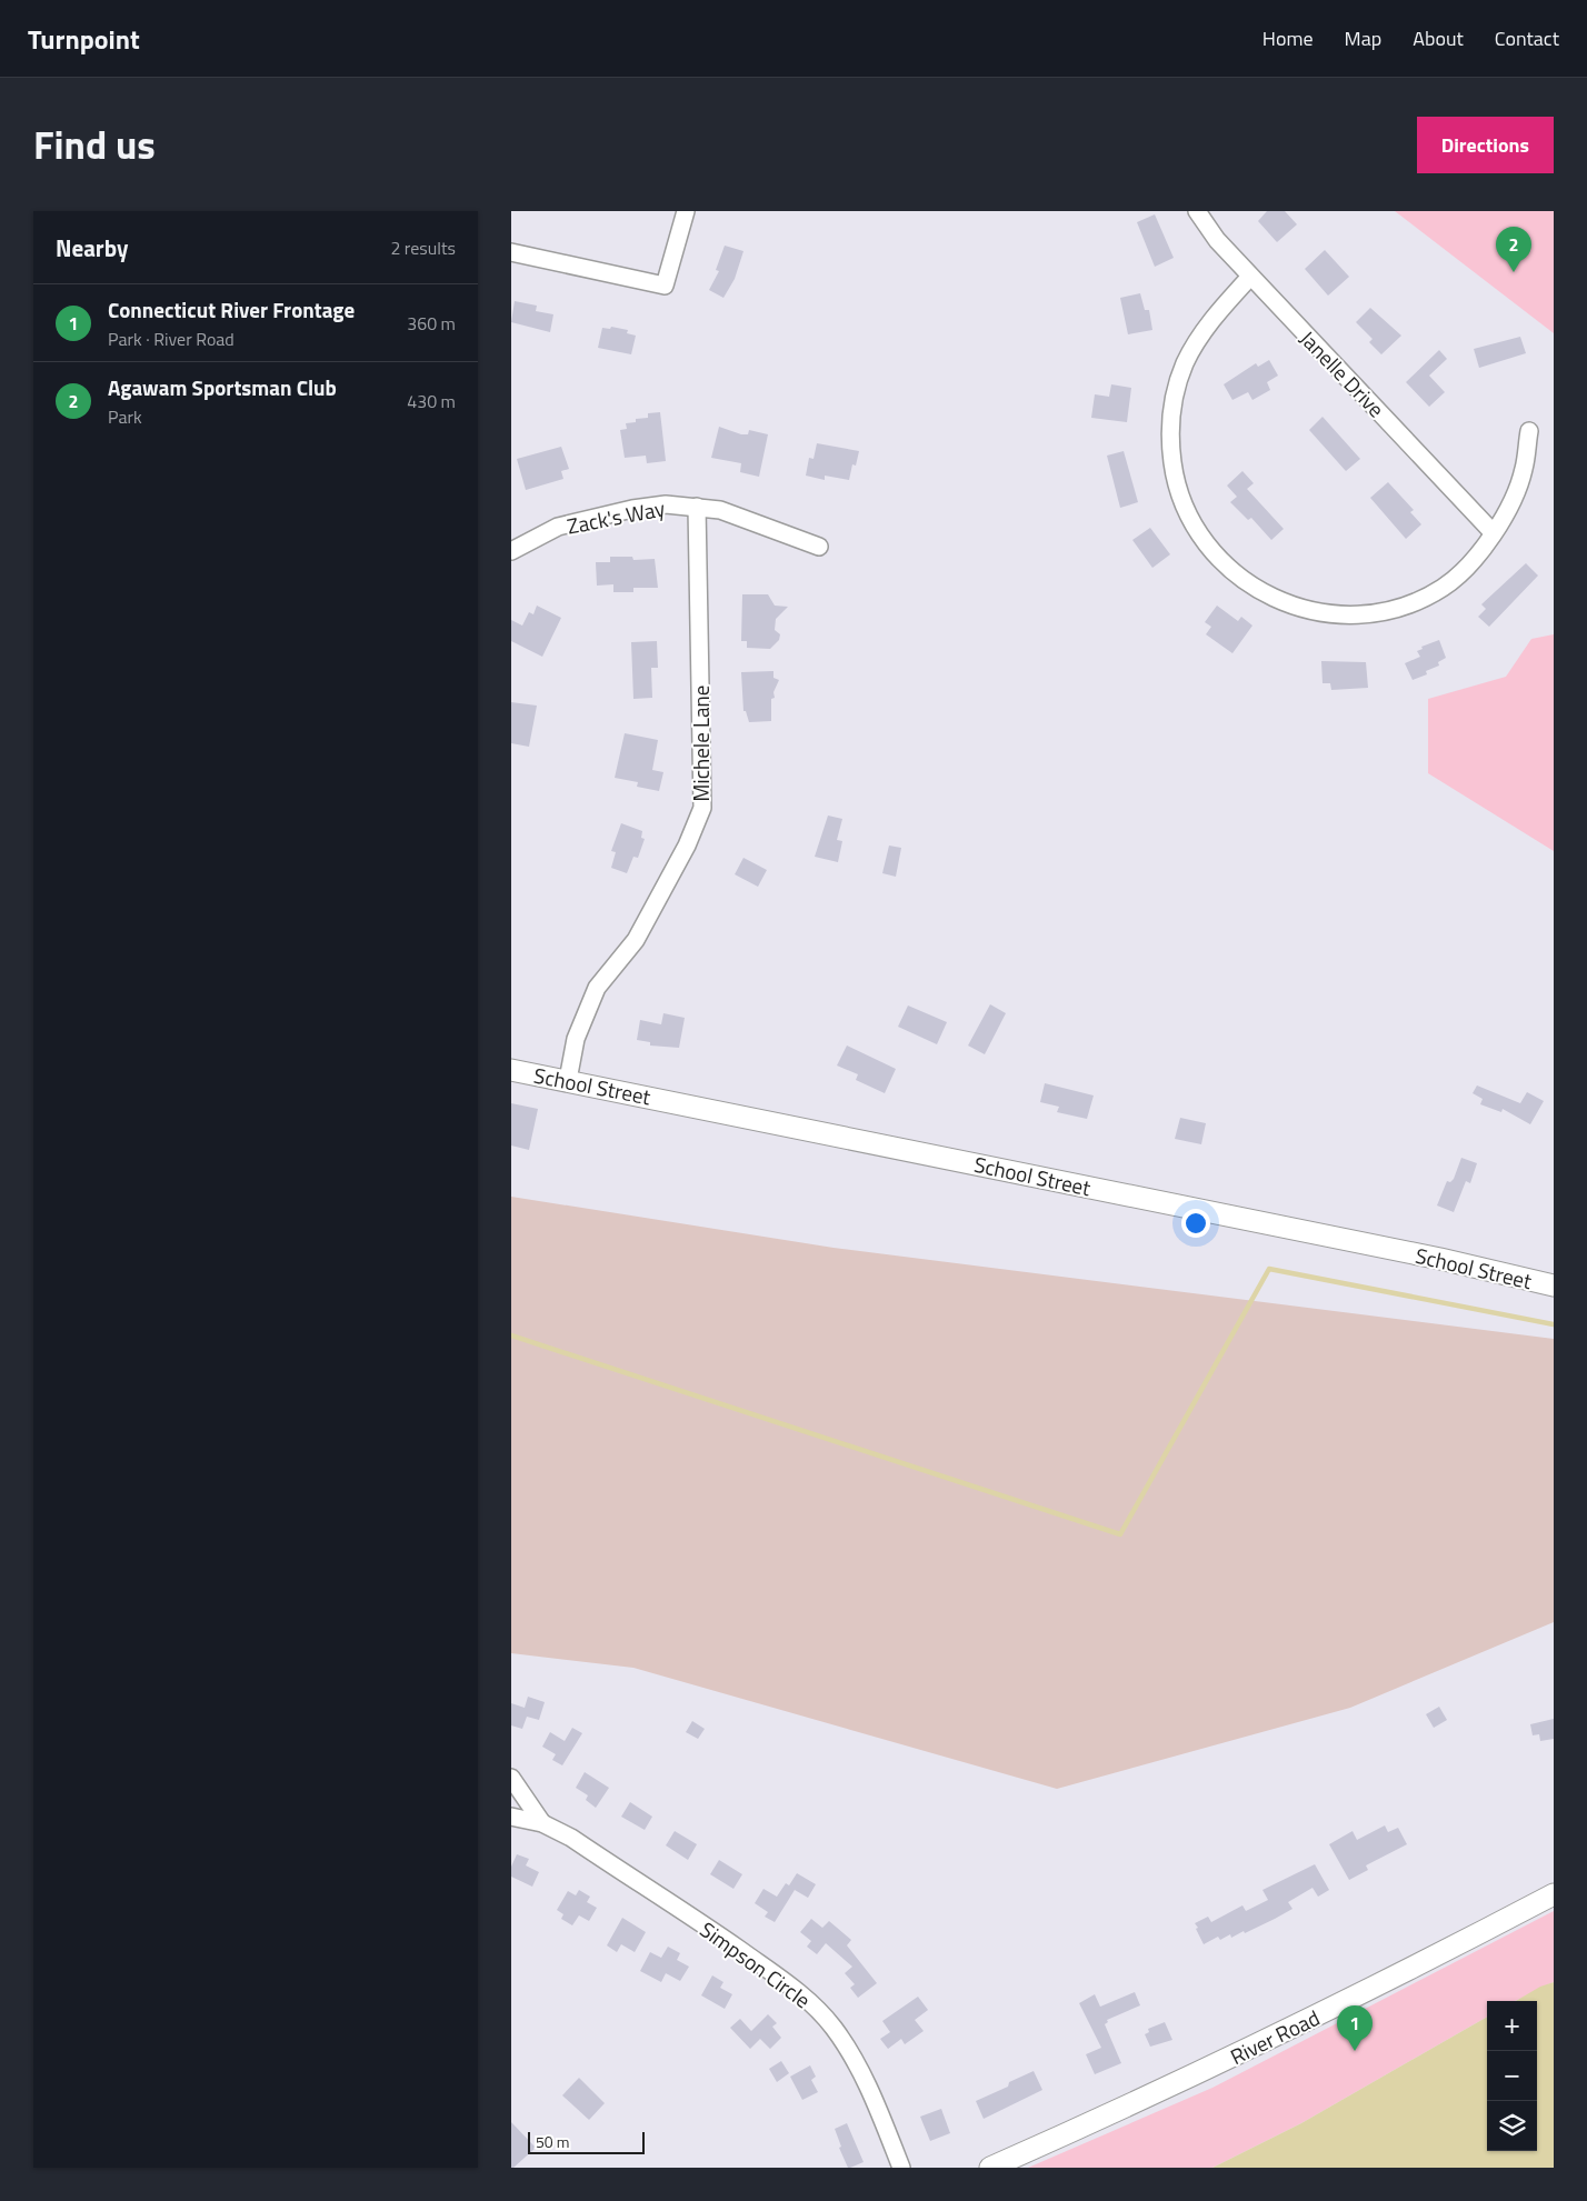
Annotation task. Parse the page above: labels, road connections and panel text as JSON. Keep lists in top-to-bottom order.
{
  "streets": {
    "street": [
      "Janelle Drive",
      "Zack's Way",
      "Michele Lane",
      "School Street",
      "Simpson Circle",
      "River Road"
    ]
  },
  "crossings": [
    ["Zack's Way", "Michele Lane"],
    ["Michele Lane", "School Street"]
  ],
  "scale_bar": "50 m",
  "page": {
    "header": "Turnpoint",
    "nav": [
      "Home",
      "Map",
      "About",
      "Contact"
    ],
    "title": "Find us",
    "buttons": "Directions",
    "heading": ["Nearby", "2 results"],
    "pins": ["2", "1"],
    "list": [
      {
        "mark": "1",
        "name": "Connecticut River Frontage",
        "note": "Park · River Road",
        "value": "360 m"
      },
      {
        "mark": "2",
        "name": "Agawam Sportsman Club",
        "note": "Park",
        "value": "430 m"
      }
    ],
    "map_buttons": ["+", "−"],
    "scale": "50 m"
  }
}
